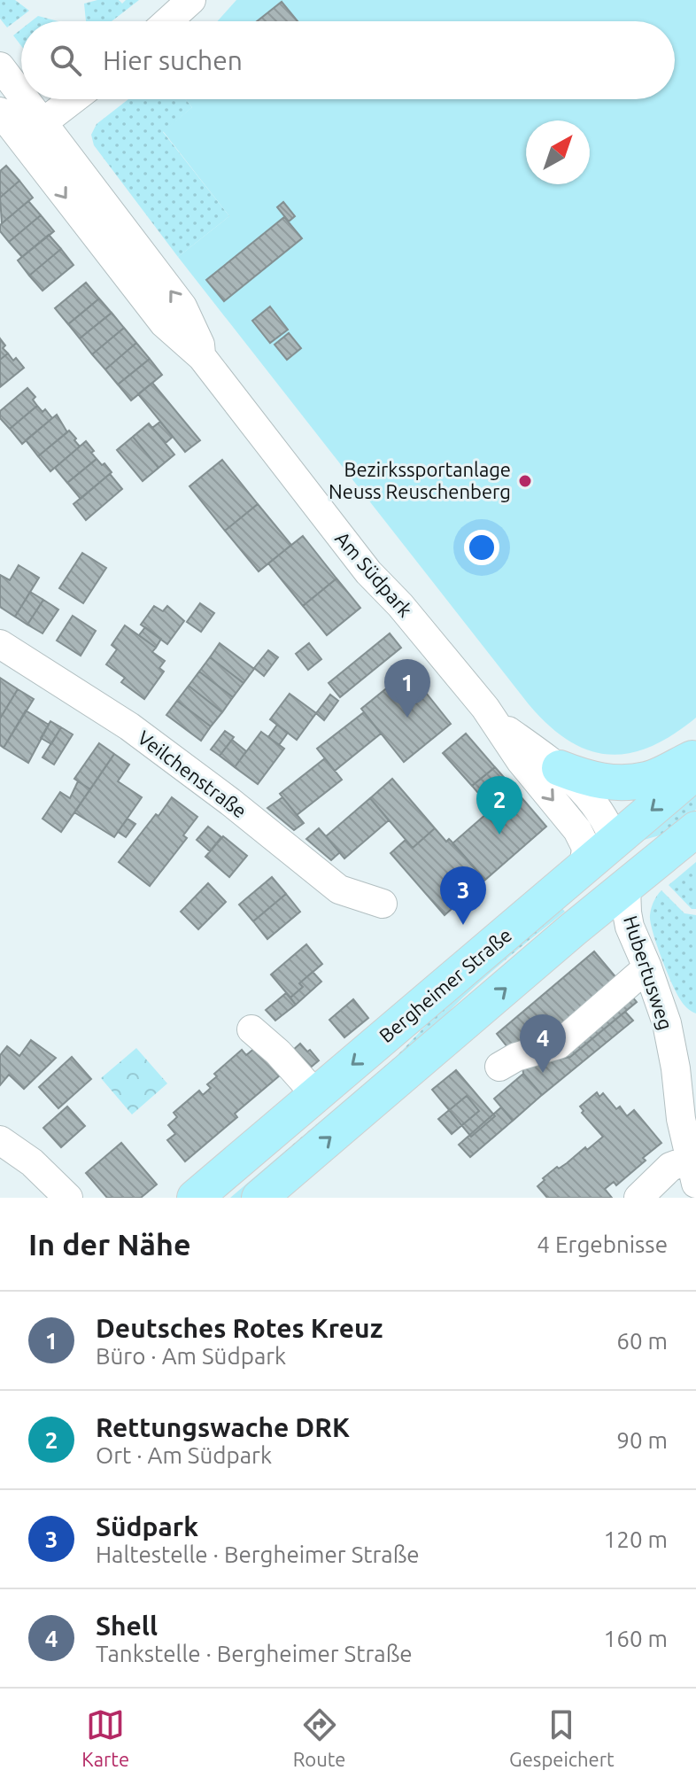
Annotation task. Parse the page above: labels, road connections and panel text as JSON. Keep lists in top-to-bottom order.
{
  "streets": {
    "main road": ["Bergheimer Straße"],
    "street": ["Am Südpark", "Veilchenstraße", "Hubertusweg"]
  },
  "crossings": [
    ["Am Südpark", "Bergheimer Straße"],
    ["Hubertusweg", "Bergheimer Straße"]
  ],
  "places": ["Bezirkssportanlage Neuss Reuschenberg"],
  "north": "top right",
  "page": {
    "search": "Hier suchen",
    "pins": [
      "1",
      "2",
      "3",
      "4"
    ],
    "heading": ["In der Nähe", "4 Ergebnisse"],
    "list": [
      {
        "mark": "1",
        "name": "Deutsches Rotes Kreuz",
        "note": "Büro · Am Südpark",
        "value": "60 m"
      },
      {
        "mark": "2",
        "name": "Rettungswache DRK",
        "note": "Ort · Am Südpark",
        "value": "90 m"
      },
      {
        "mark": "3",
        "name": "Südpark",
        "note": "Haltestelle · Bergheimer Straße",
        "value": "120 m"
      },
      {
        "mark": "4",
        "name": "Shell",
        "note": "Tankstelle · Bergheimer Straße",
        "value": "160 m"
      }
    ],
    "nav": ["Karte", "Route", "Gespeichert"]
  }
}
